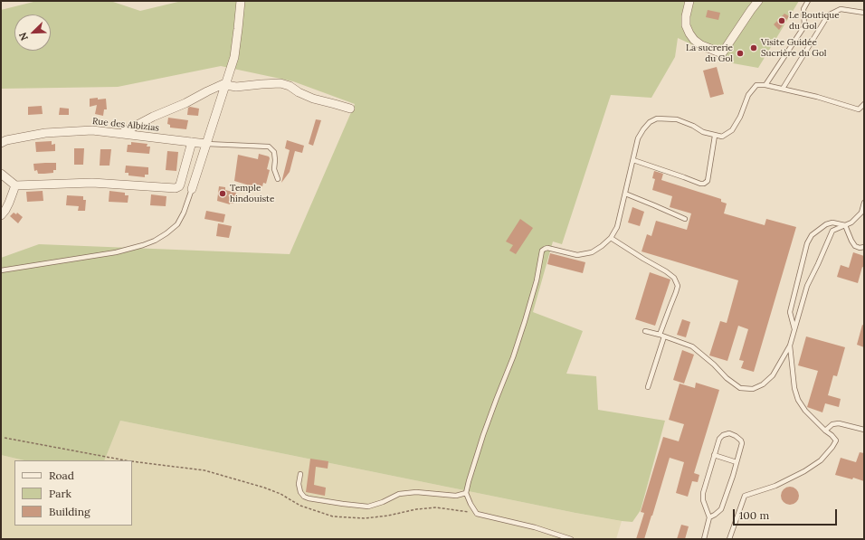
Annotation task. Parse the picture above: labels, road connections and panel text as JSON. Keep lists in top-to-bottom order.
{
  "streets": {
    "street": ["Rue des Albizias"]
  },
  "places": [
    "Le Boutique du Gol",
    "Visite Guidée Sucrière du Gol",
    "La sucrerie du Gol",
    "Temple hindouiste"
  ],
  "legend": ["Road", "Park", "Building"],
  "scale_bar": "100 m",
  "north": "bottom left"
}
